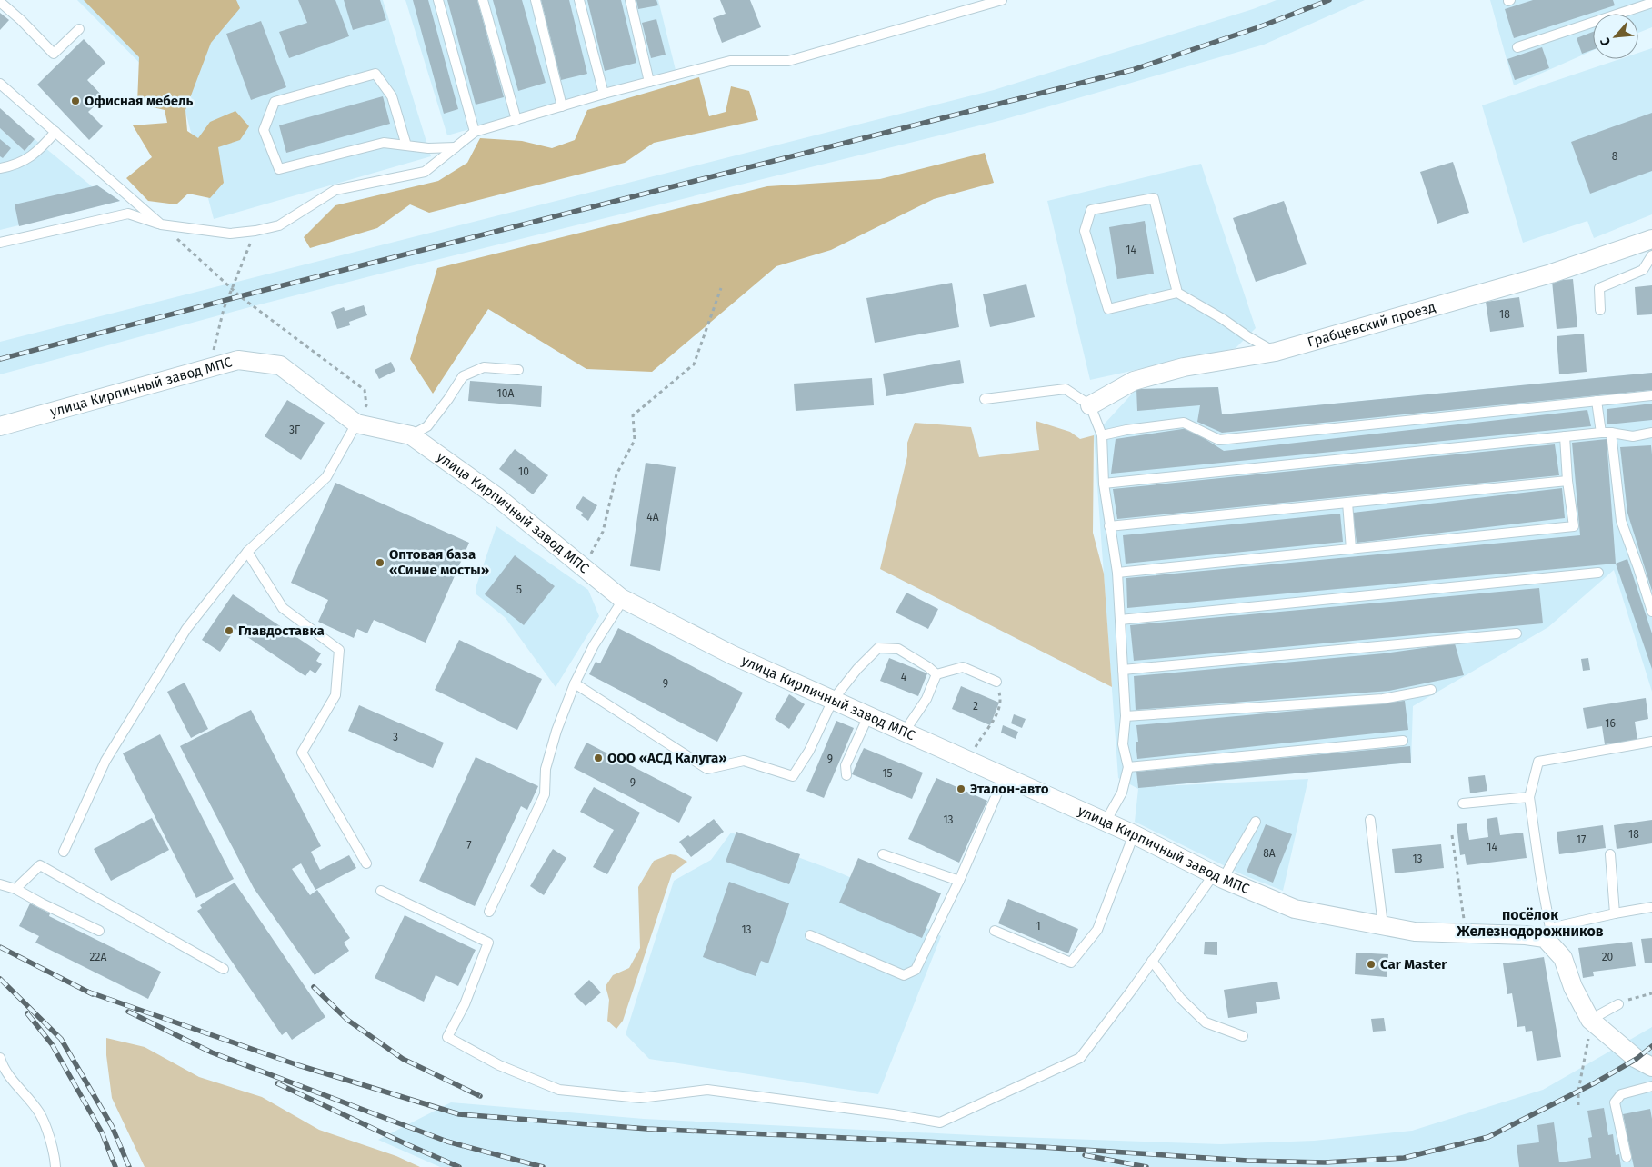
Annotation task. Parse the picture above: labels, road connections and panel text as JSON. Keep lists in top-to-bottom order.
{
  "streets": {
    "street": ["Грабцевский проезд", "улица Кирпичный завод МПС"]
  },
  "districts": ["посёлок Железнодорожников"],
  "places": [
    "Офисная мебель",
    "Оптовая база «Синие мосты»",
    "Главдоставка",
    "ООО «АСД Калуга»",
    "Эталон-авто",
    "Car Master"
  ],
  "house_numbers": [
    "8",
    "14",
    "18",
    "10А",
    "3Г",
    "10",
    "4А",
    "5",
    "4",
    "9",
    "2",
    "16",
    "3",
    "9",
    "15",
    "9",
    "13",
    "18",
    "17",
    "7",
    "14",
    "8А",
    "13",
    "1",
    "13",
    "22А",
    "20"
  ],
  "north": "bottom left"
}
